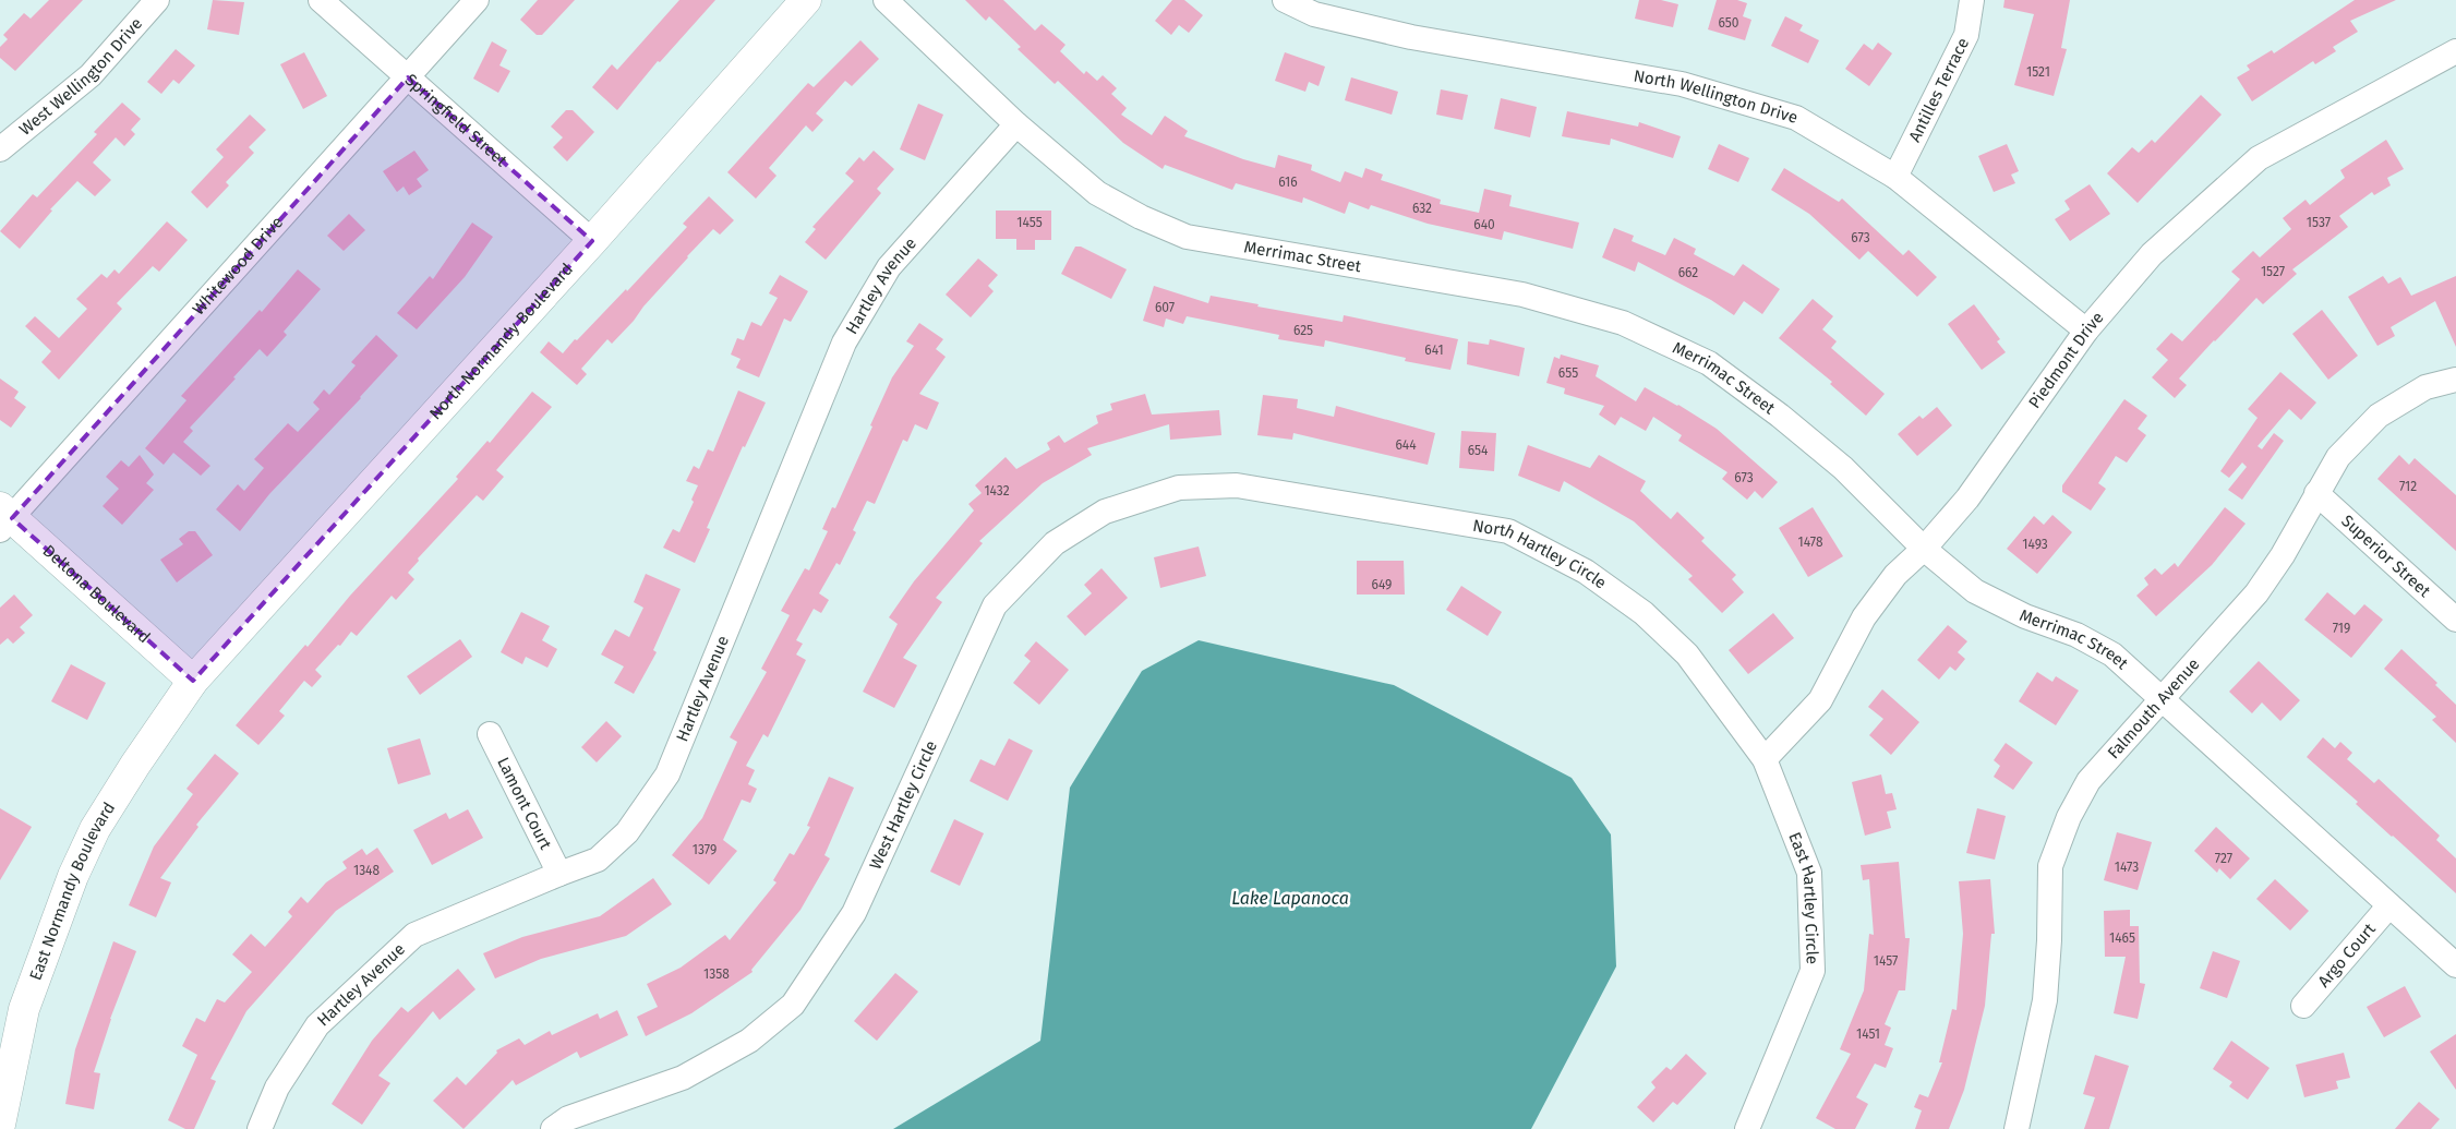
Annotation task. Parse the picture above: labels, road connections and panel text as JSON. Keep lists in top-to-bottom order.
{
  "streets": {
    "street": [
      "West Wellington Drive",
      "Antilles Terrace",
      "North Wellington Drive",
      "Springfield Street",
      "Merrimac Street",
      "Whitewood Drive",
      "Hartley Avenue",
      "North Normandy Boulevard",
      "Piedmont Drive",
      "North Hartley Circle",
      "Superior Street",
      "Deltona Boulevard",
      "Falmouth Avenue",
      "Lamont Court",
      "West Hartley Circle",
      "East Normandy Boulevard",
      "East Hartley Circle",
      "Argo Court"
    ]
  },
  "crossings": [
    ["Antilles Terrace", "North Wellington Drive"],
    ["North Wellington Drive", "Piedmont Drive"],
    ["Springfield Street", "Whitewood Drive"],
    ["Springfield Street", "North Normandy Boulevard"],
    ["Merrimac Street", "Hartley Avenue"],
    ["Merrimac Street", "Piedmont Drive"],
    ["Merrimac Street", "Falmouth Avenue"],
    ["Merrimac Street", "Argo Court"],
    ["Whitewood Drive", "Deltona Boulevard"],
    ["Hartley Avenue", "Lamont Court"],
    ["North Normandy Boulevard", "Deltona Boulevard"],
    ["North Normandy Boulevard", "East Normandy Boulevard"],
    ["Piedmont Drive", "North Hartley Circle"],
    ["Piedmont Drive", "East Hartley Circle"],
    ["North Hartley Circle", "West Hartley Circle"],
    ["North Hartley Circle", "East Hartley Circle"],
    ["Superior Street", "Falmouth Avenue"],
    ["Deltona Boulevard", "East Normandy Boulevard"]
  ],
  "water": ["Lake Lapanoca"],
  "house_numbers": [
    "650",
    "1521",
    "616",
    "632",
    "1455",
    "1537",
    "640",
    "673",
    "1527",
    "662",
    "607",
    "625",
    "641",
    "655",
    "644",
    "654",
    "673",
    "712",
    "1432",
    "1478",
    "1493",
    "649",
    "719",
    "1379",
    "727",
    "1473",
    "1348",
    "1465",
    "1457",
    "1358",
    "1451"
  ]
}
